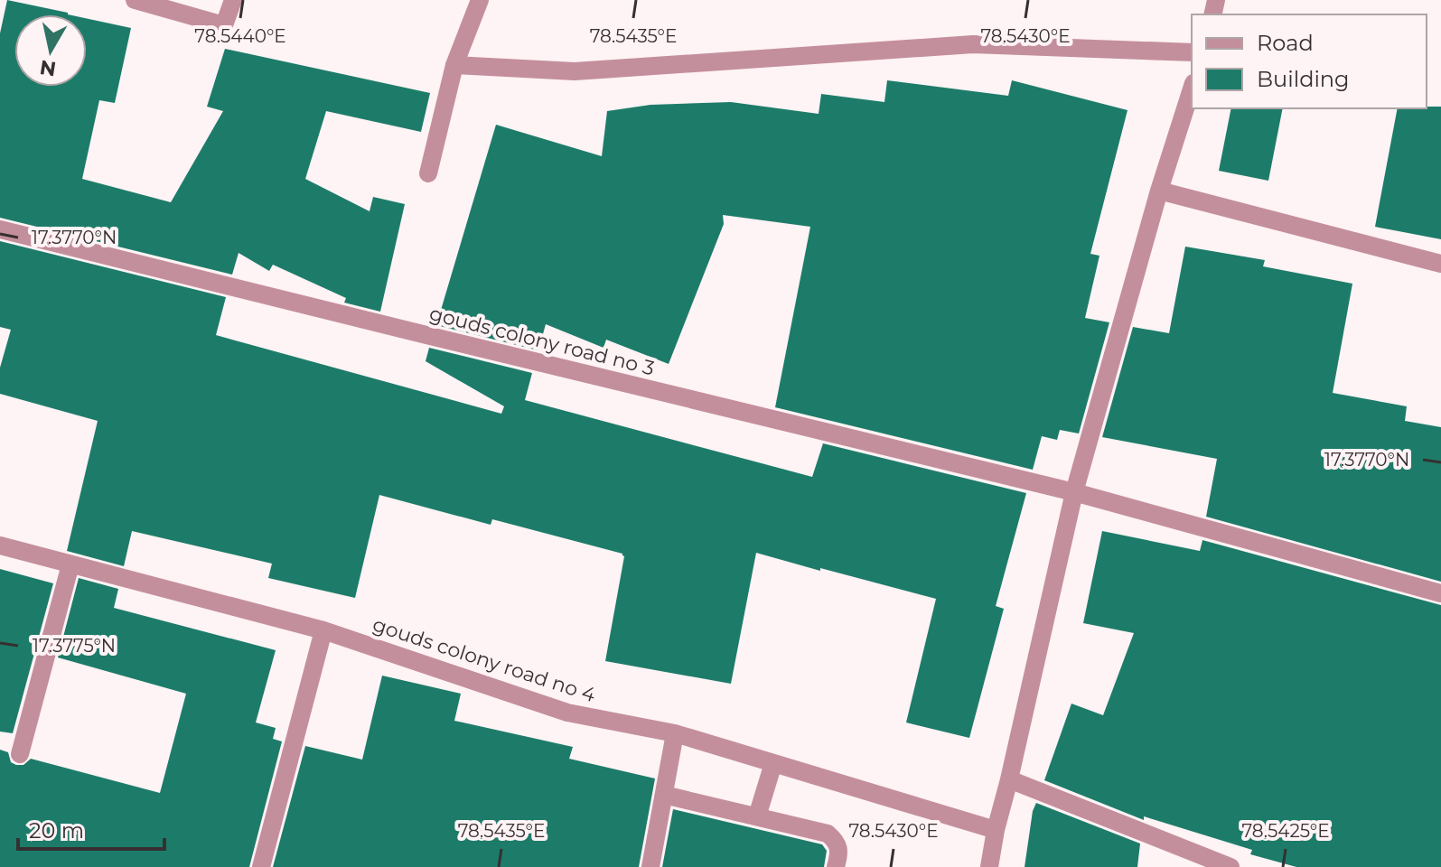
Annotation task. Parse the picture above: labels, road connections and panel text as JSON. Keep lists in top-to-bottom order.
{
  "streets": {
    "street": ["gouds colony road no 3", "gouds colony road no 4"]
  },
  "legend": ["Road", "Building"],
  "scale_bar": "20 m",
  "north": "bottom",
  "coordinates": [
    "78.5440°E",
    "78.5435°E",
    "78.5430°E",
    "17.3770°N",
    "17.3775°N",
    "78.5425°E"
  ]
}
